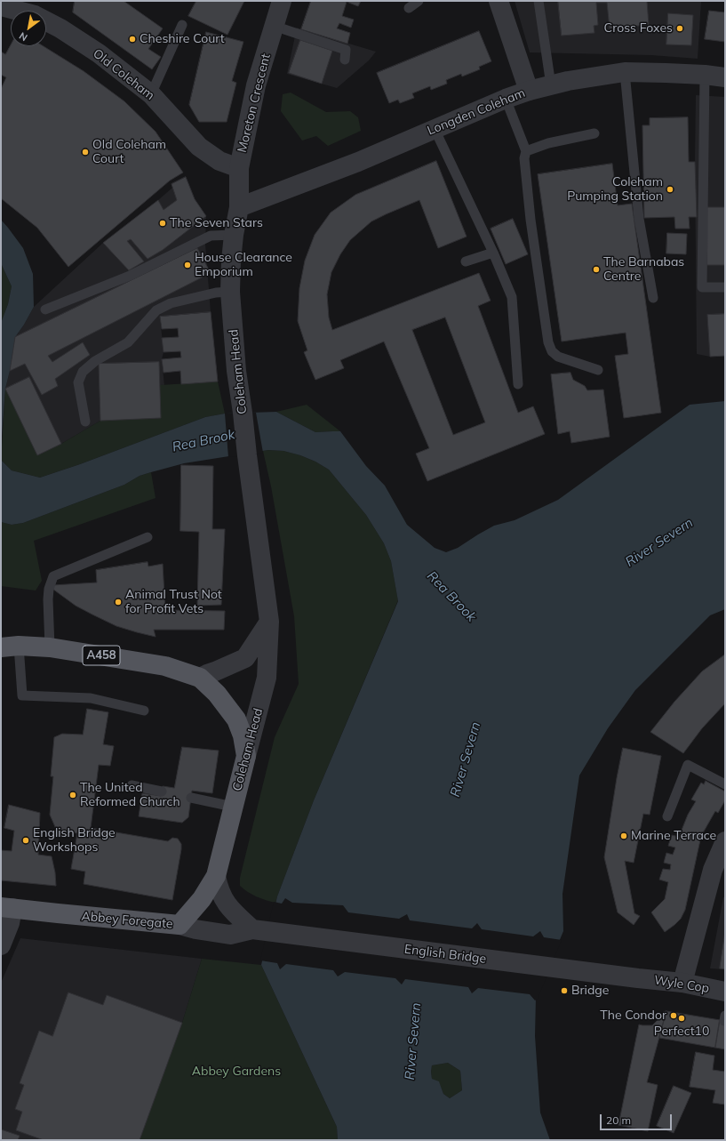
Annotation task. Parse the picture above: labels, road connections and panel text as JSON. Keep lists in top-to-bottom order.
{
  "streets": {
    "main road": ["Coleham Head", "A458", "Abbey Foregate"],
    "street": [
      "Old Coleham",
      "Moreton Crescent",
      "Longden Coleham",
      "English Bridge",
      "Wyle Cop"
    ]
  },
  "crossings": [
    ["Old Coleham", "Moreton Crescent"],
    ["Moreton Crescent", "Longden Coleham"],
    ["Moreton Crescent", "Coleham Head"],
    ["Longden Coleham", "Coleham Head"],
    ["Coleham Head", "A458"],
    ["Coleham Head", "Abbey Foregate"],
    ["Abbey Foregate", "English Bridge"],
    ["English Bridge", "Wyle Cop"]
  ],
  "water": ["Rea Brook", "River Severn"],
  "parks": ["Abbey Gardens"],
  "places": [
    "Cross Foxes",
    "Cheshire Court",
    "Old Coleham Court",
    "Coleham Pumping Station",
    "The Seven Stars",
    "House Clearance Emporium",
    "The Barnabas Centre",
    "Animal Trust Not for Profit Vets",
    "The United Reformed Church",
    "Marine Terrace",
    "English Bridge Workshops",
    "Bridge",
    "The Condor",
    "Perfect10"
  ],
  "scale_bar": "20 m",
  "north": "bottom left"
}
